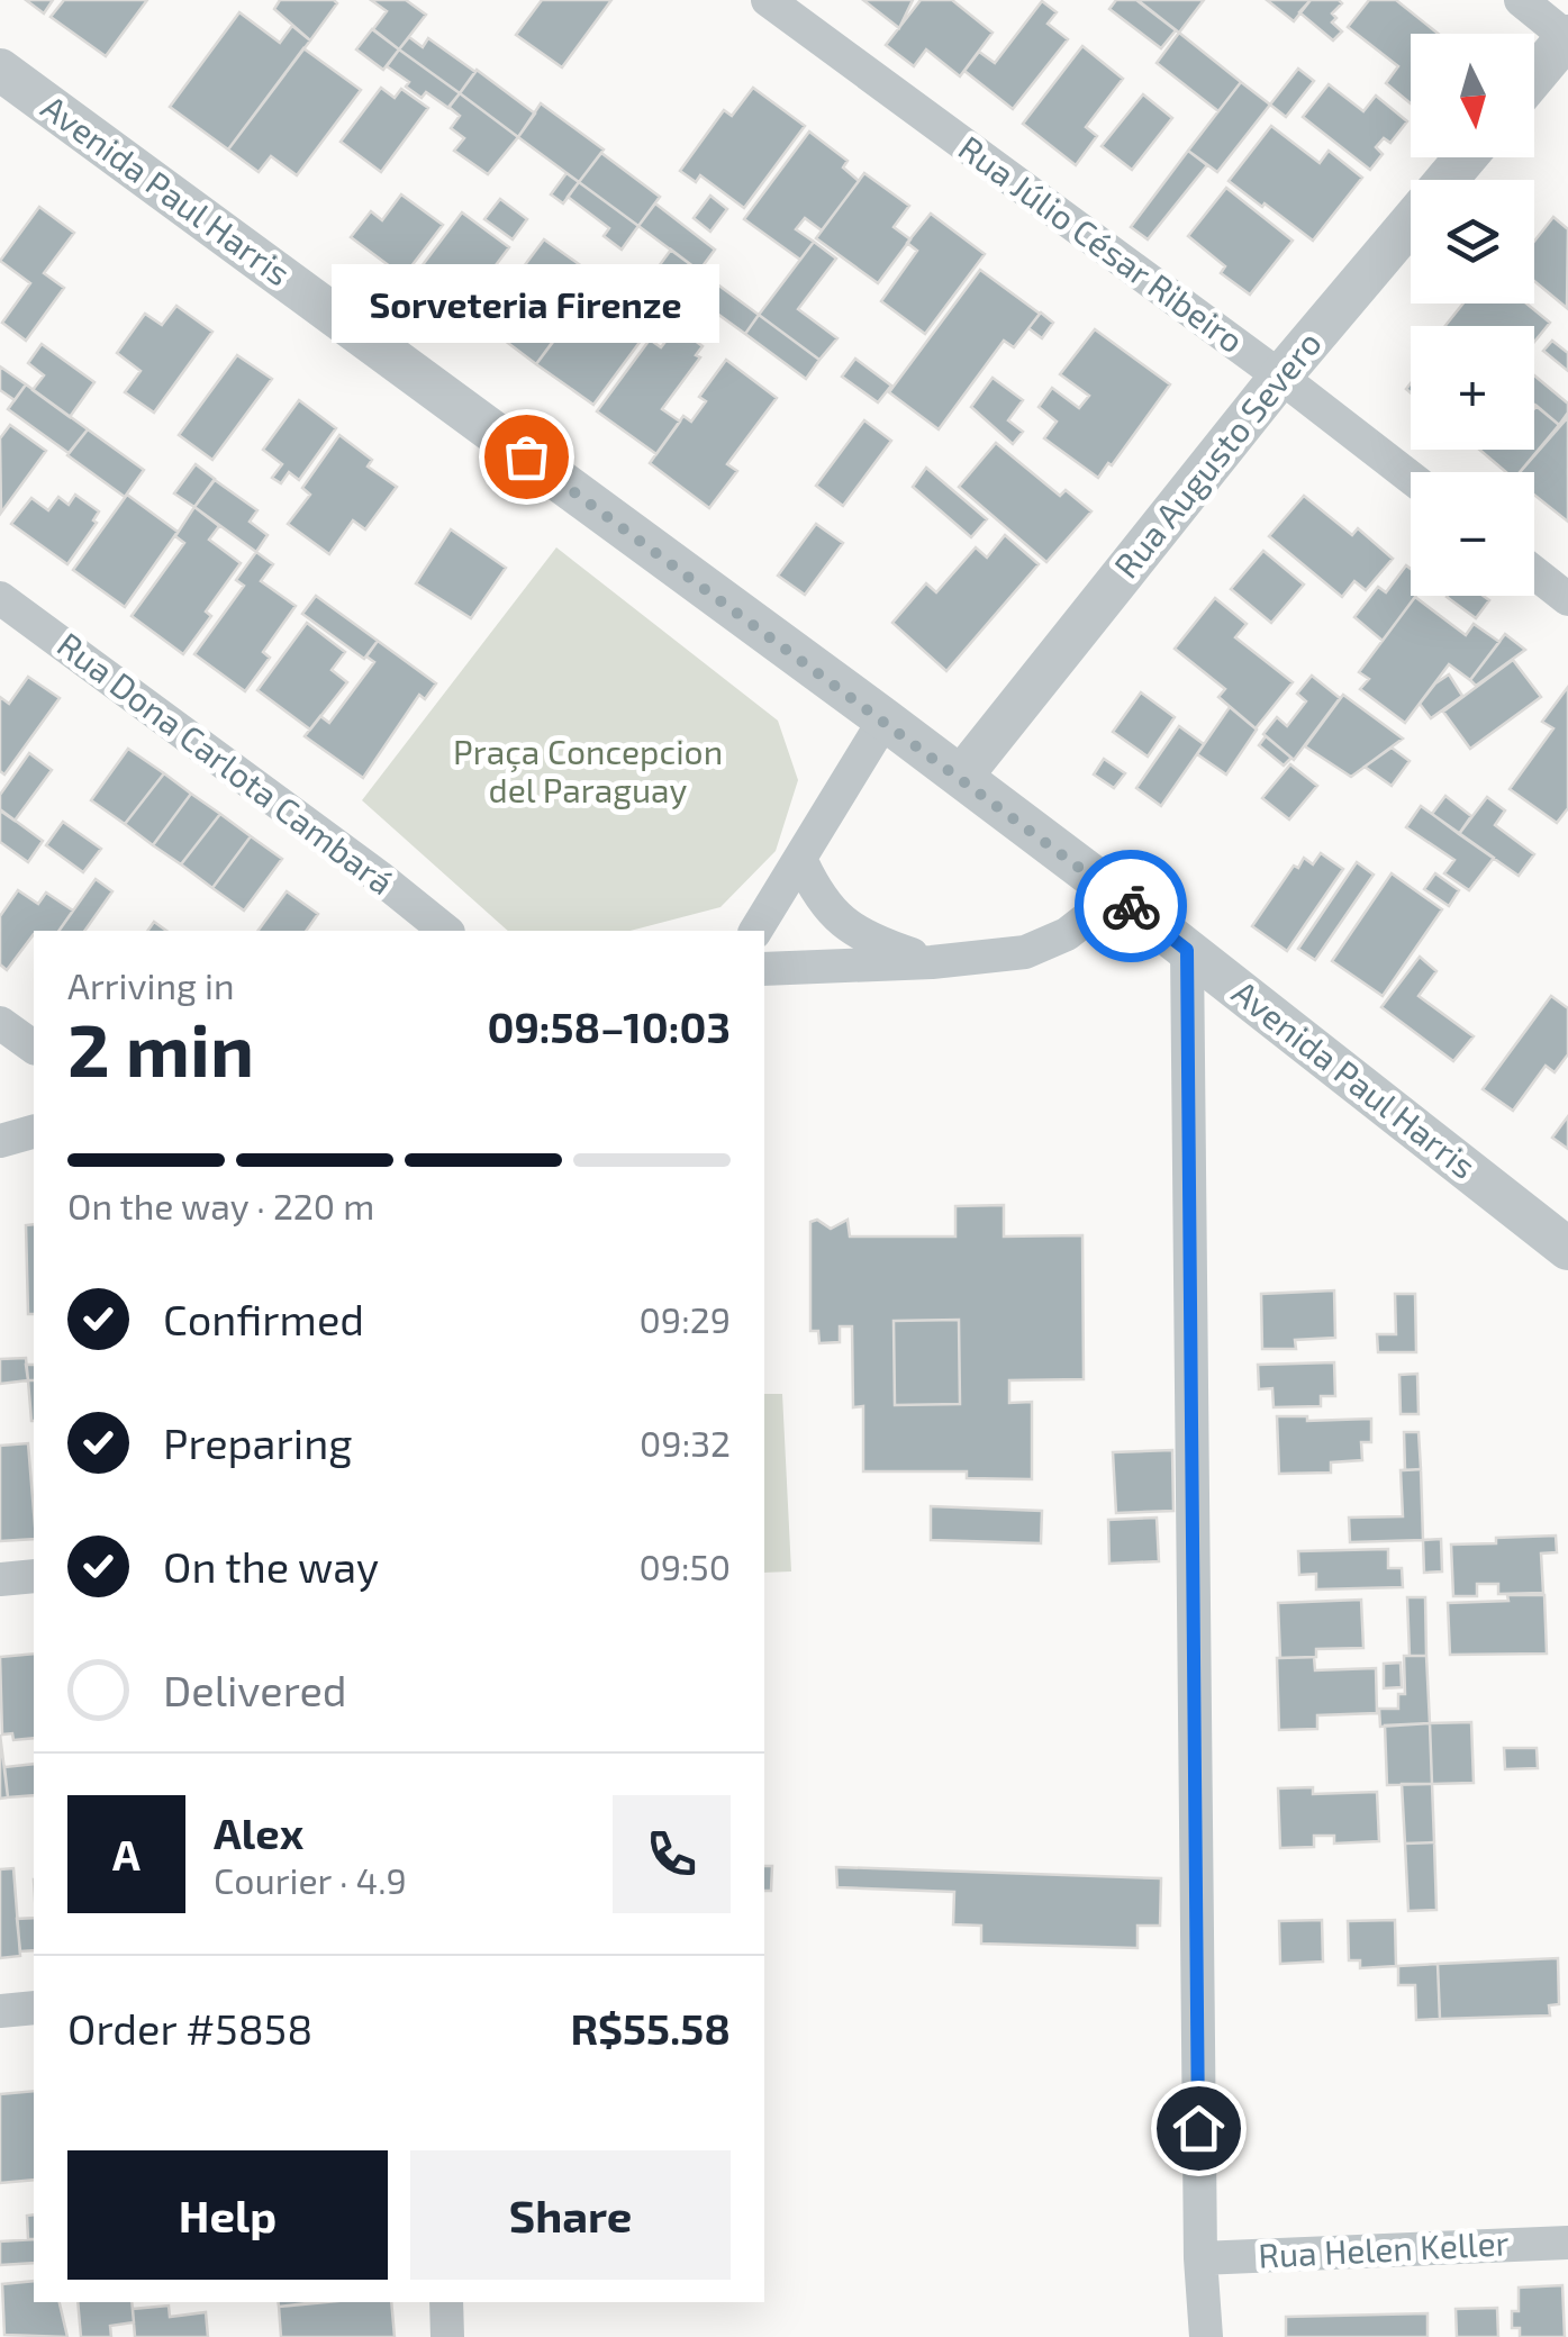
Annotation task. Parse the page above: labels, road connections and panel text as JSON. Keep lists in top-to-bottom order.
{
  "streets": {
    "street": [
      "Avenida Paul Harris",
      "Rua Júlio César Ribeiro",
      "Rua Augusto Severo",
      "Rua Dona Carlota Cambará",
      "Rua Helen Keller"
    ]
  },
  "crossings": [
    ["Avenida Paul Harris", "Rua Augusto Severo"],
    ["Rua Júlio César Ribeiro", "Rua Augusto Severo"]
  ],
  "parks": ["Praça Concepcion del Paraguay"],
  "places": ["Sorveteria Firenze"],
  "north": "bottom",
  "page": {
    "map_buttons": ["+", "−"],
    "bubble": "Sorveteria Firenze",
    "heading": ["2 min", "Arriving in", "09:58–10:03"],
    "panel": [
      "Alex",
      "Courier · 4.9",
      "Order #5858",
      "R$55.58"
    ],
    "bar": "On the way · 220 m",
    "list": [
      ["Confirmed", "09:29"],
      ["Preparing", "09:32"],
      ["On the way", "09:50"],
      "Delivered"
    ],
    "round": "A",
    "buttons": ["Help", "Share"]
  }
}
